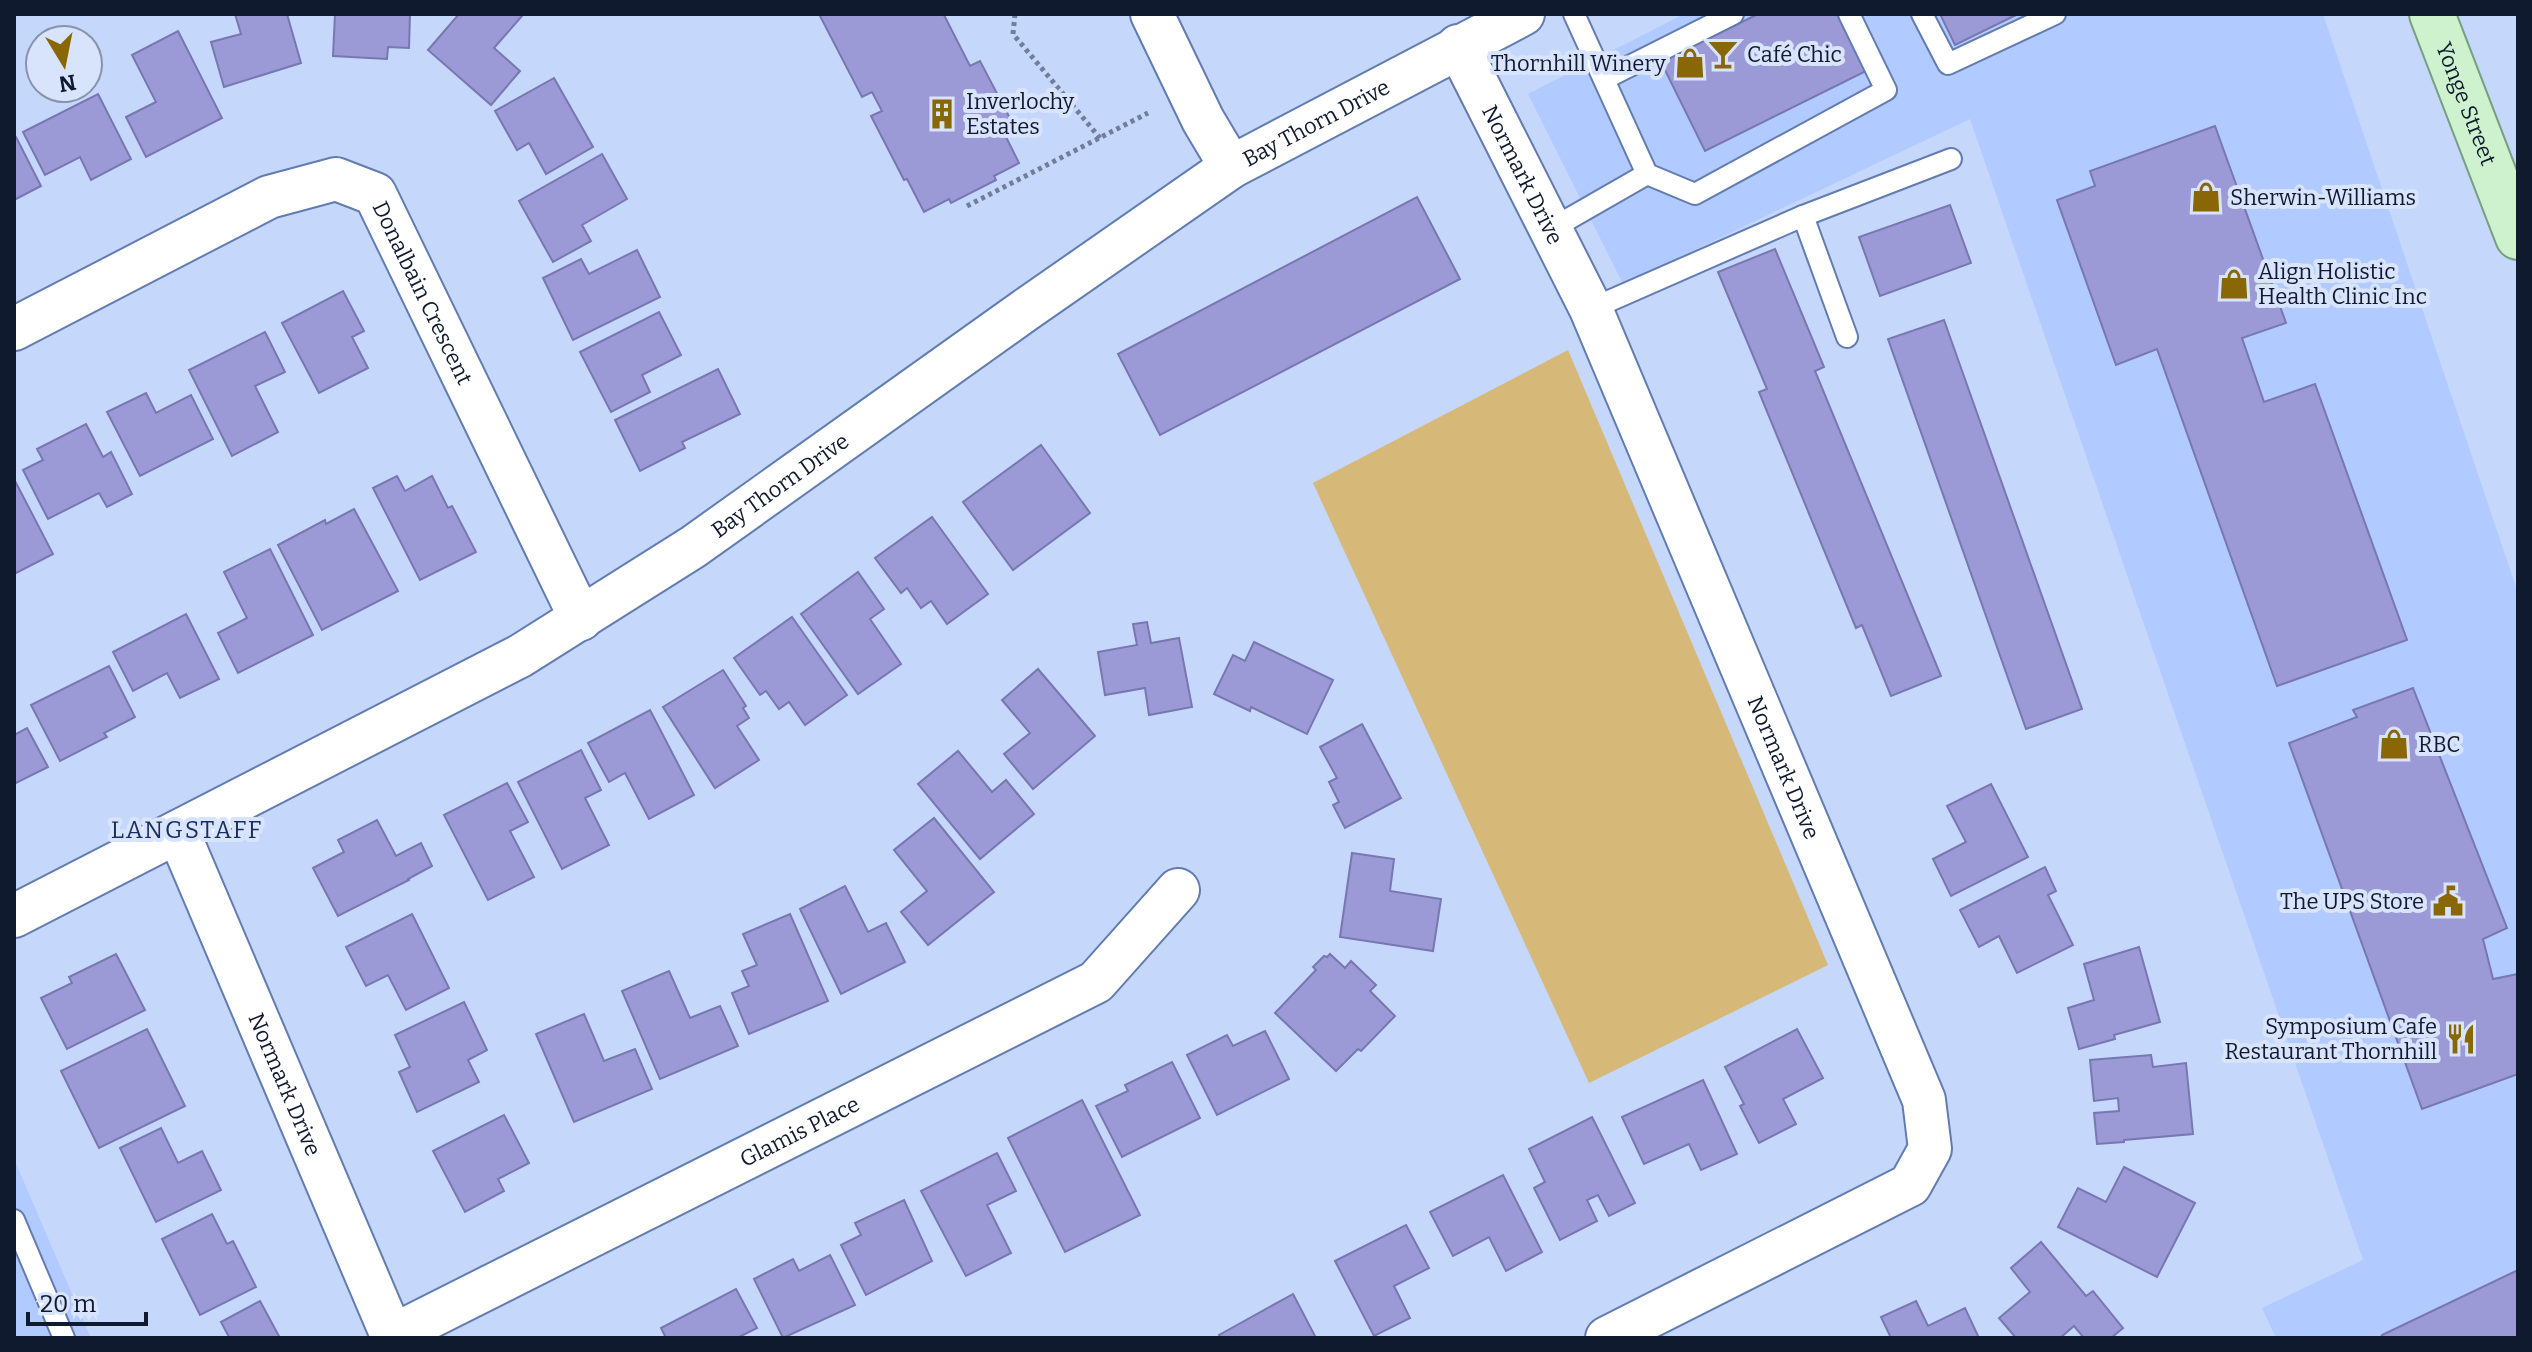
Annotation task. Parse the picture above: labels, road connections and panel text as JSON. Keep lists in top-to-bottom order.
{
  "streets": {
    "main road": ["Yonge Street"],
    "street": [
      "Bay Thorn Drive",
      "Normark Drive",
      "Donalbain Crescent",
      "Glamis Place"
    ]
  },
  "crossings": [
    ["Bay Thorn Drive", "Normark Drive"],
    ["Bay Thorn Drive", "Donalbain Crescent"],
    ["Normark Drive", "Glamis Place"]
  ],
  "districts": ["LANGSTAFF"],
  "places": {
    "bar": ["Café Chic"],
    "shop": [
      "Thornhill Winery",
      "Sherwin-Williams",
      "Align Holistic Health Clinic Inc",
      "RBC"
    ],
    "building": ["Inverlochy Estates"],
    "public building": ["The UPS Store"],
    "restaurant": ["Symposium Cafe Restaurant Thornhill"]
  },
  "scale_bar": "20 m",
  "north": "bottom"
}
